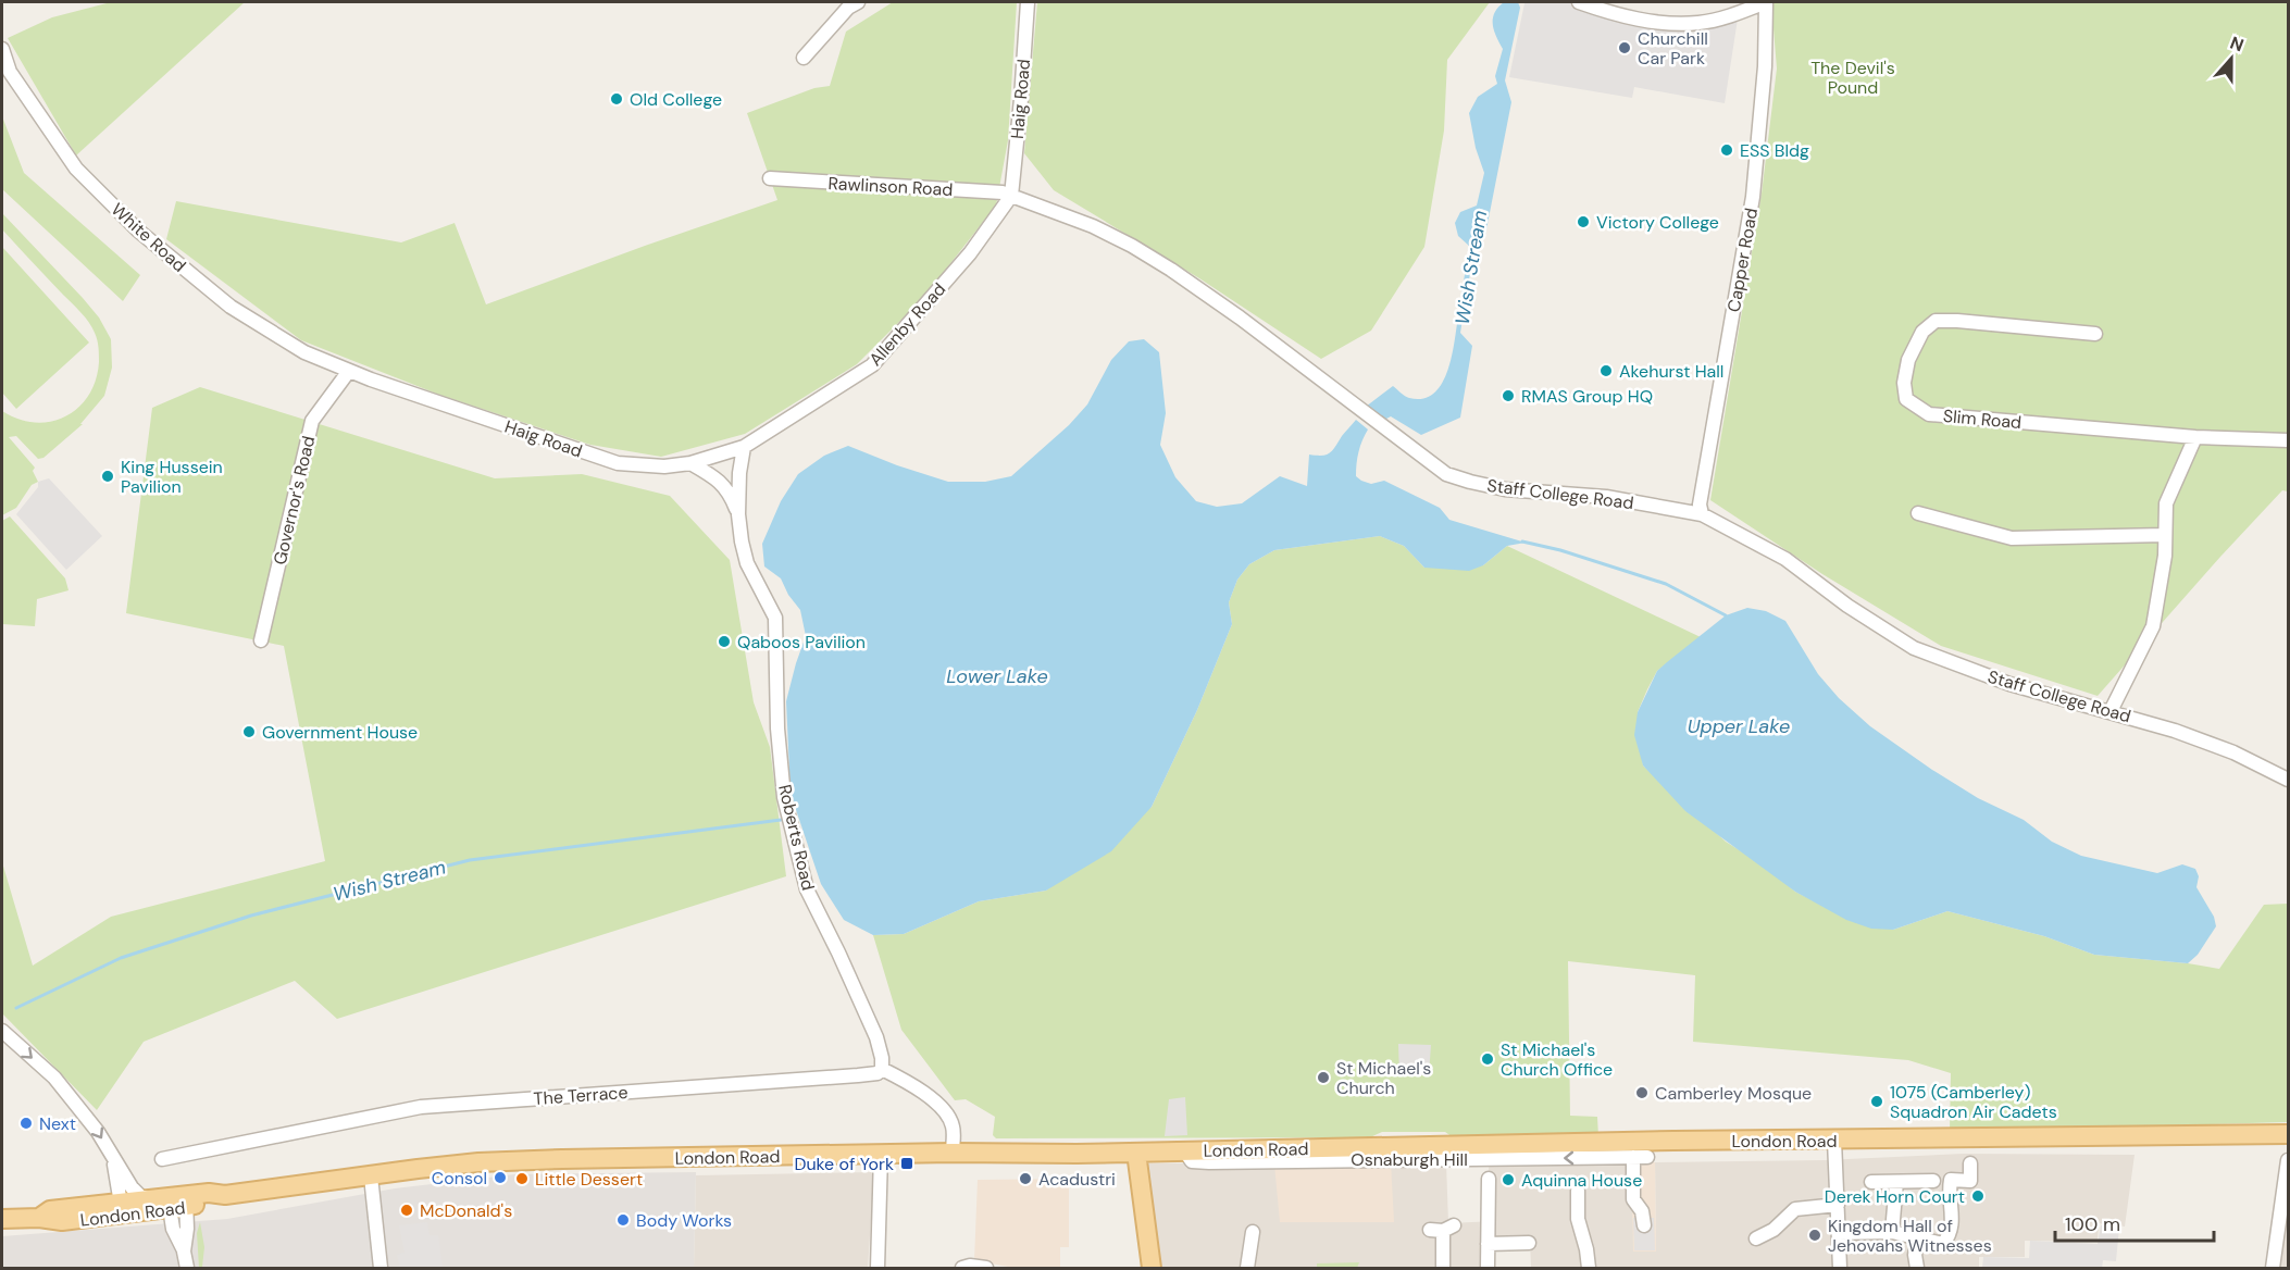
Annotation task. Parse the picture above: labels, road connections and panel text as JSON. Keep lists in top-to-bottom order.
{
  "streets": {
    "main road": ["London Road"],
    "street": [
      "Haig Road",
      "Rawlinson Road",
      "White Road",
      "Capper Road",
      "Allenby Road",
      "Slim Road",
      "Staff College Road",
      "Governor's Road",
      "Roberts Road",
      "The Terrace"
    ]
  },
  "crossings": [
    ["Haig Road", "Rawlinson Road"],
    ["Haig Road", "White Road"],
    ["Haig Road", "Allenby Road"],
    ["Haig Road", "Staff College Road"],
    ["Haig Road", "Governor's Road"],
    ["Rawlinson Road", "Allenby Road"],
    ["Rawlinson Road", "Staff College Road"],
    ["White Road", "Governor's Road"],
    ["Capper Road", "Staff College Road"],
    ["Allenby Road", "Staff College Road"],
    ["Roberts Road", "The Terrace"]
  ],
  "water": ["Wish Stream", "Lower Lake", "Upper Lake"],
  "parks": ["The Devil's Pound"],
  "places": {
    "other": [
      "Churchill Car Park",
      "Old College",
      "ESS Bldg",
      "Victory College",
      "Akehurst Hall",
      "RMAS Group HQ",
      "King Hussein Pavilion",
      "Qaboos Pavilion",
      "Government House",
      "St Michael's Church Office",
      "St Michael's Church",
      "Camberley Mosque",
      "1075 (Camberley) Squadron Air Cadets",
      "Next",
      "Consol",
      "Little Dessert",
      "Acadustri",
      "Aquinna House",
      "Derek Horn Court",
      "McDonald's",
      "Body Works",
      "Kingdom Hall of Jehovahs Witnesses"
    ],
    "transit": ["Duke of York"]
  },
  "scale_bar": "100 m",
  "north": "top"
}
